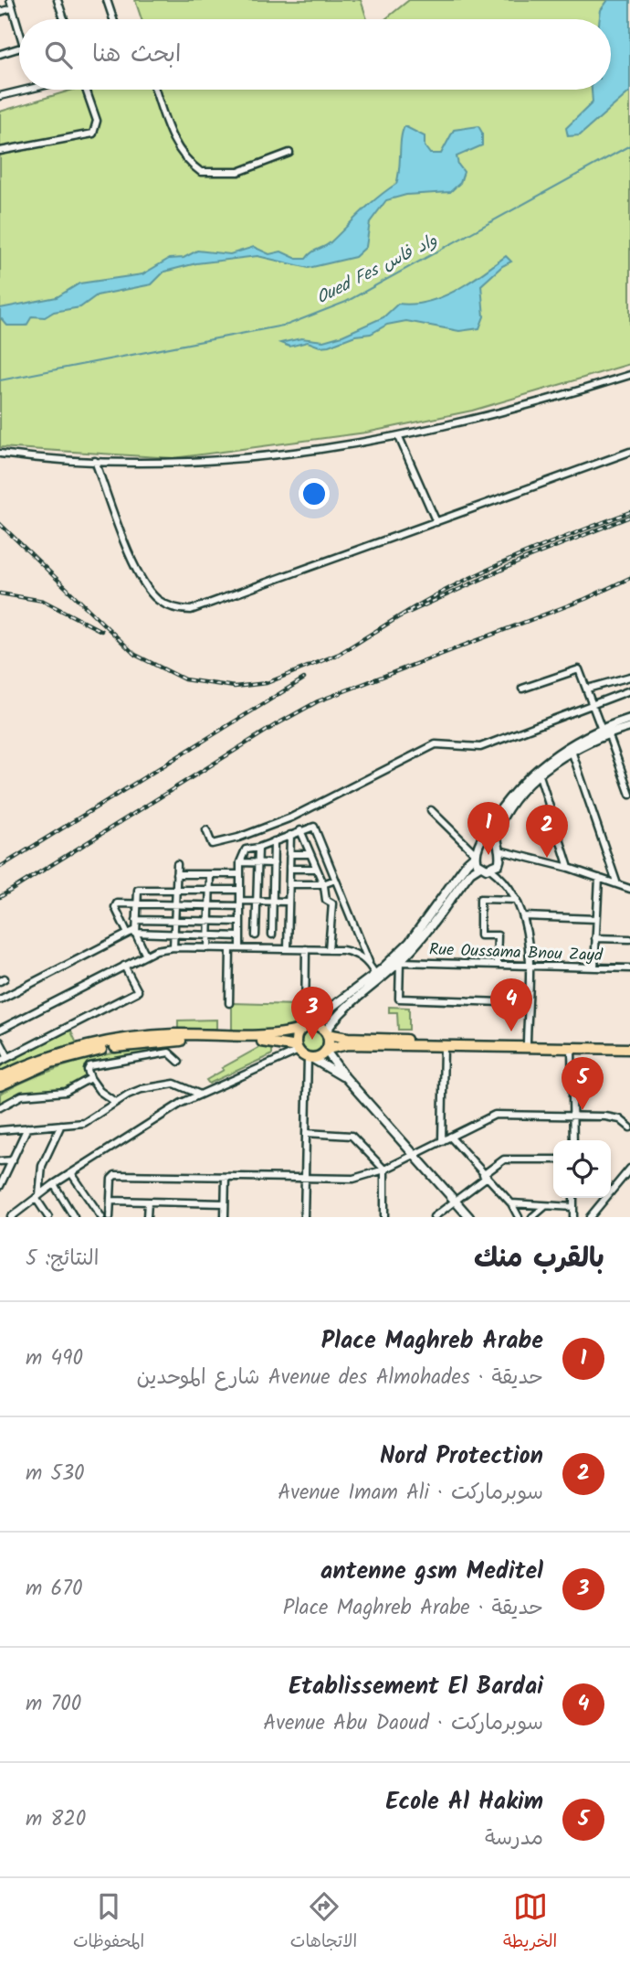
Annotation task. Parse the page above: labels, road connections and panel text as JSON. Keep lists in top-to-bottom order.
{
  "streets": {
    "street": ["Rue Oussama Bnou Zayd"]
  },
  "water": ["Oued Fes واد فاس"],
  "page": {
    "search": "ابحث هنا",
    "pins": [
      "1",
      "2",
      "4",
      "3",
      "5"
    ],
    "heading": ["بالقرب منك", "النتائج: 5"],
    "list": [
      {
        "mark": "1",
        "name": "Place Maghreb Arabe",
        "note": "حديقة · Avenue des Almohades شارع الموحدين",
        "value": "490 m"
      },
      {
        "mark": "2",
        "name": "Nord Protection",
        "note": "سوبرماركت · Avenue Imam Ali",
        "value": "530 m"
      },
      {
        "mark": "3",
        "name": "antenne gsm Meditel",
        "note": "حديقة · Place Maghreb Arabe",
        "value": "670 m"
      },
      {
        "mark": "4",
        "name": "Etablissement El Bardai",
        "note": "سوبرماركت · Avenue Abu Daoud",
        "value": "700 m"
      },
      {
        "mark": "5",
        "name": "Ecole Al Hakim",
        "note": "مدرسة",
        "value": "820 m"
      }
    ],
    "nav": ["الخريطة", "الاتجاهات", "المحفوظات"]
  }
}
